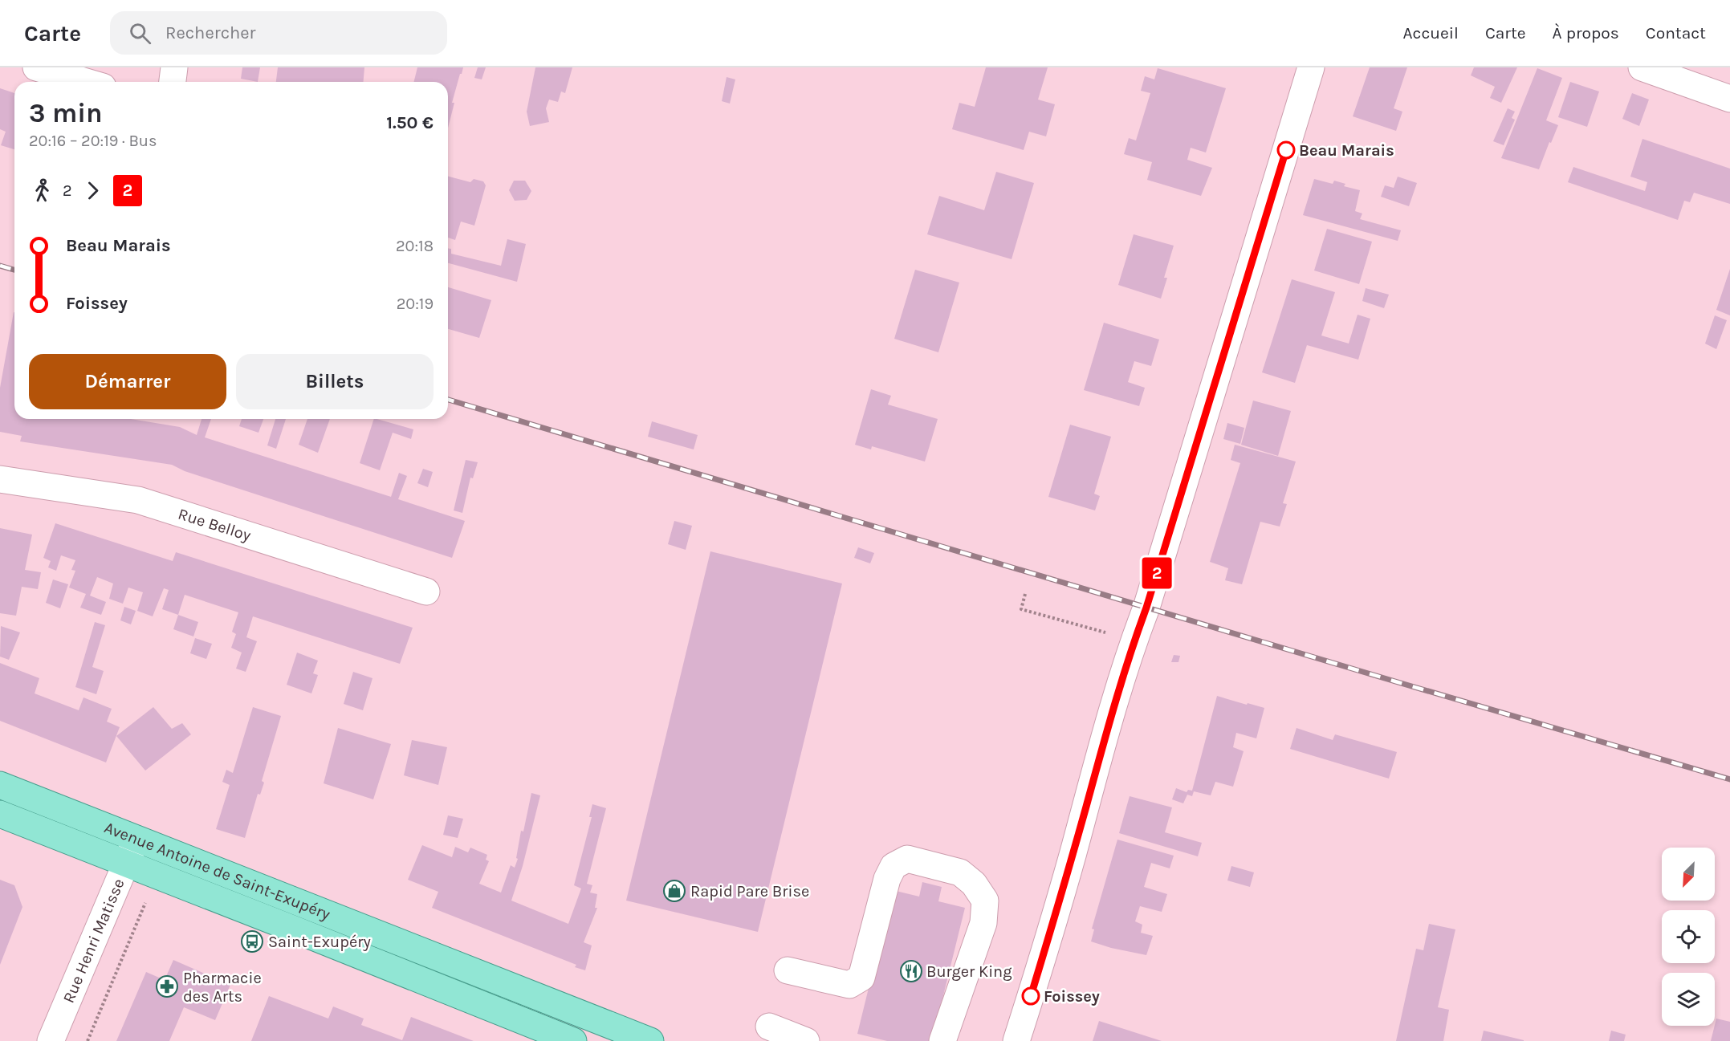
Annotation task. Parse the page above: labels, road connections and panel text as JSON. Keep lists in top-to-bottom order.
{
  "streets": {
    "main road": ["Avenue Antoine de Saint-Exupéry"],
    "street": ["Rue Belloy", "Rue Henri Matisse"]
  },
  "crossings": [
    ["Avenue Antoine de Saint-Exupéry", "Rue Henri Matisse"]
  ],
  "places": {
    "other": ["Beau Marais", "Foissey"],
    "shop": ["Rapid Pare Brise"],
    "bus stop": ["Saint-Exupéry"],
    "restaurant": ["Burger King"],
    "pharmacy": ["Pharmacie des Arts"]
  },
  "lines": ["bus line 2"],
  "north": "bottom left",
  "page": {
    "header": "Carte",
    "search": "Rechercher",
    "nav": [
      "Accueil",
      "Carte",
      "À propos",
      "Contact"
    ],
    "on_map": "2",
    "heading": ["3 min", "20:16 – 20:19 · Bus", "1.50 €"],
    "legs": ["2", "2"],
    "list": [
      {
        "name": "Beau Marais",
        "value": "20:18"
      },
      {
        "name": "Foissey",
        "value": "20:19"
      }
    ],
    "buttons": ["Démarrer", "Billets"]
  }
}
